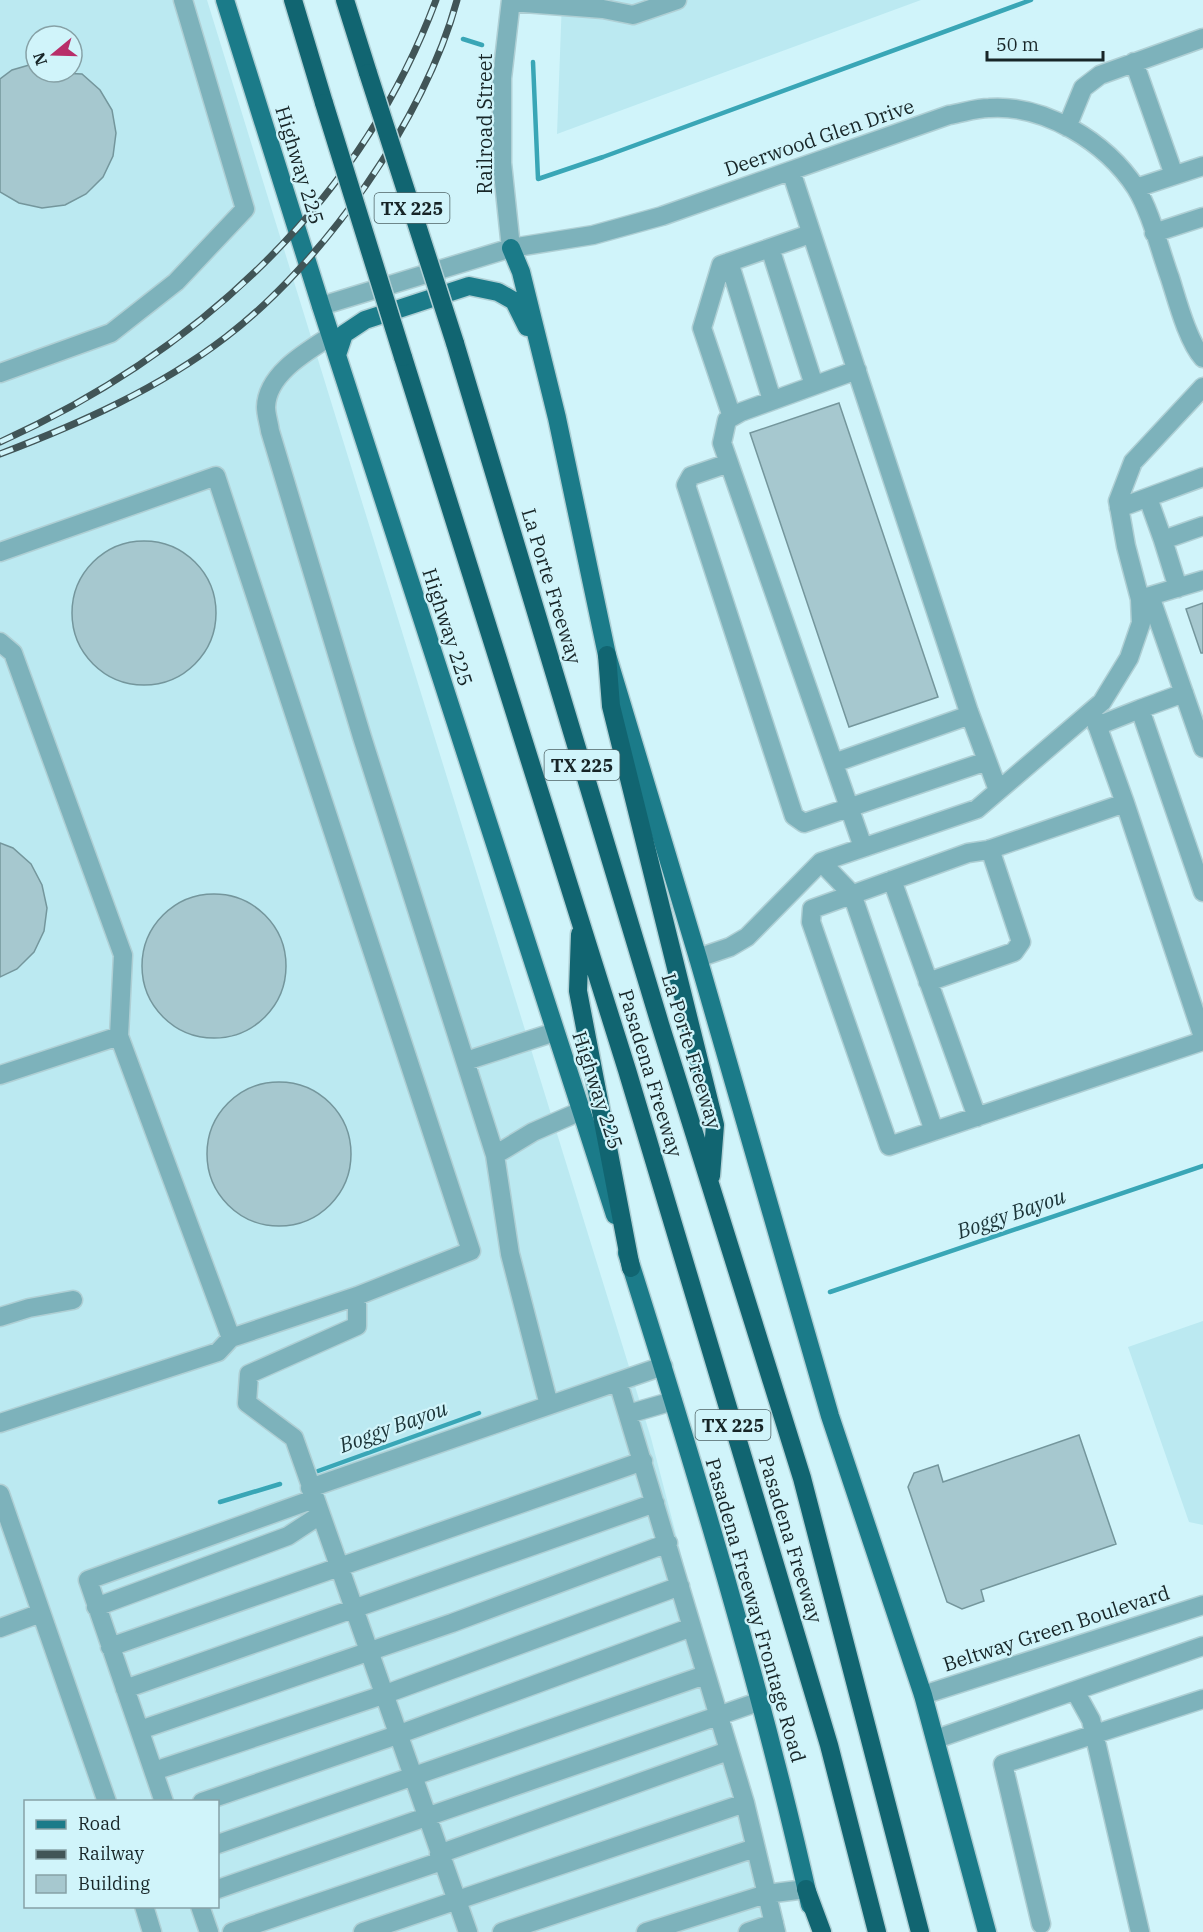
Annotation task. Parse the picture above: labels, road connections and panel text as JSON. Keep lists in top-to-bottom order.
{
  "streets": {
    "highway": ["TX 225", "La Porte Freeway", "Pasadena Freeway"],
    "main road": ["Highway 225", "Pasadena Freeway Frontage Road"],
    "street": ["Railroad Street", "Deerwood Glen Drive", "Beltway Green Boulevard"]
  },
  "crossings": [
    ["Railroad Street", "Deerwood Glen Drive"],
    ["Deerwood Glen Drive", "Highway 225"],
    ["Highway 225", "Pasadena Freeway Frontage Road"],
    ["TX 225", "Pasadena Freeway"],
    ["La Porte Freeway", "Pasadena Freeway"]
  ],
  "water": ["Boggy Bayou"],
  "legend": ["Road", "Railway", "Building"],
  "scale_bar": "50 m",
  "north": "left"
}
